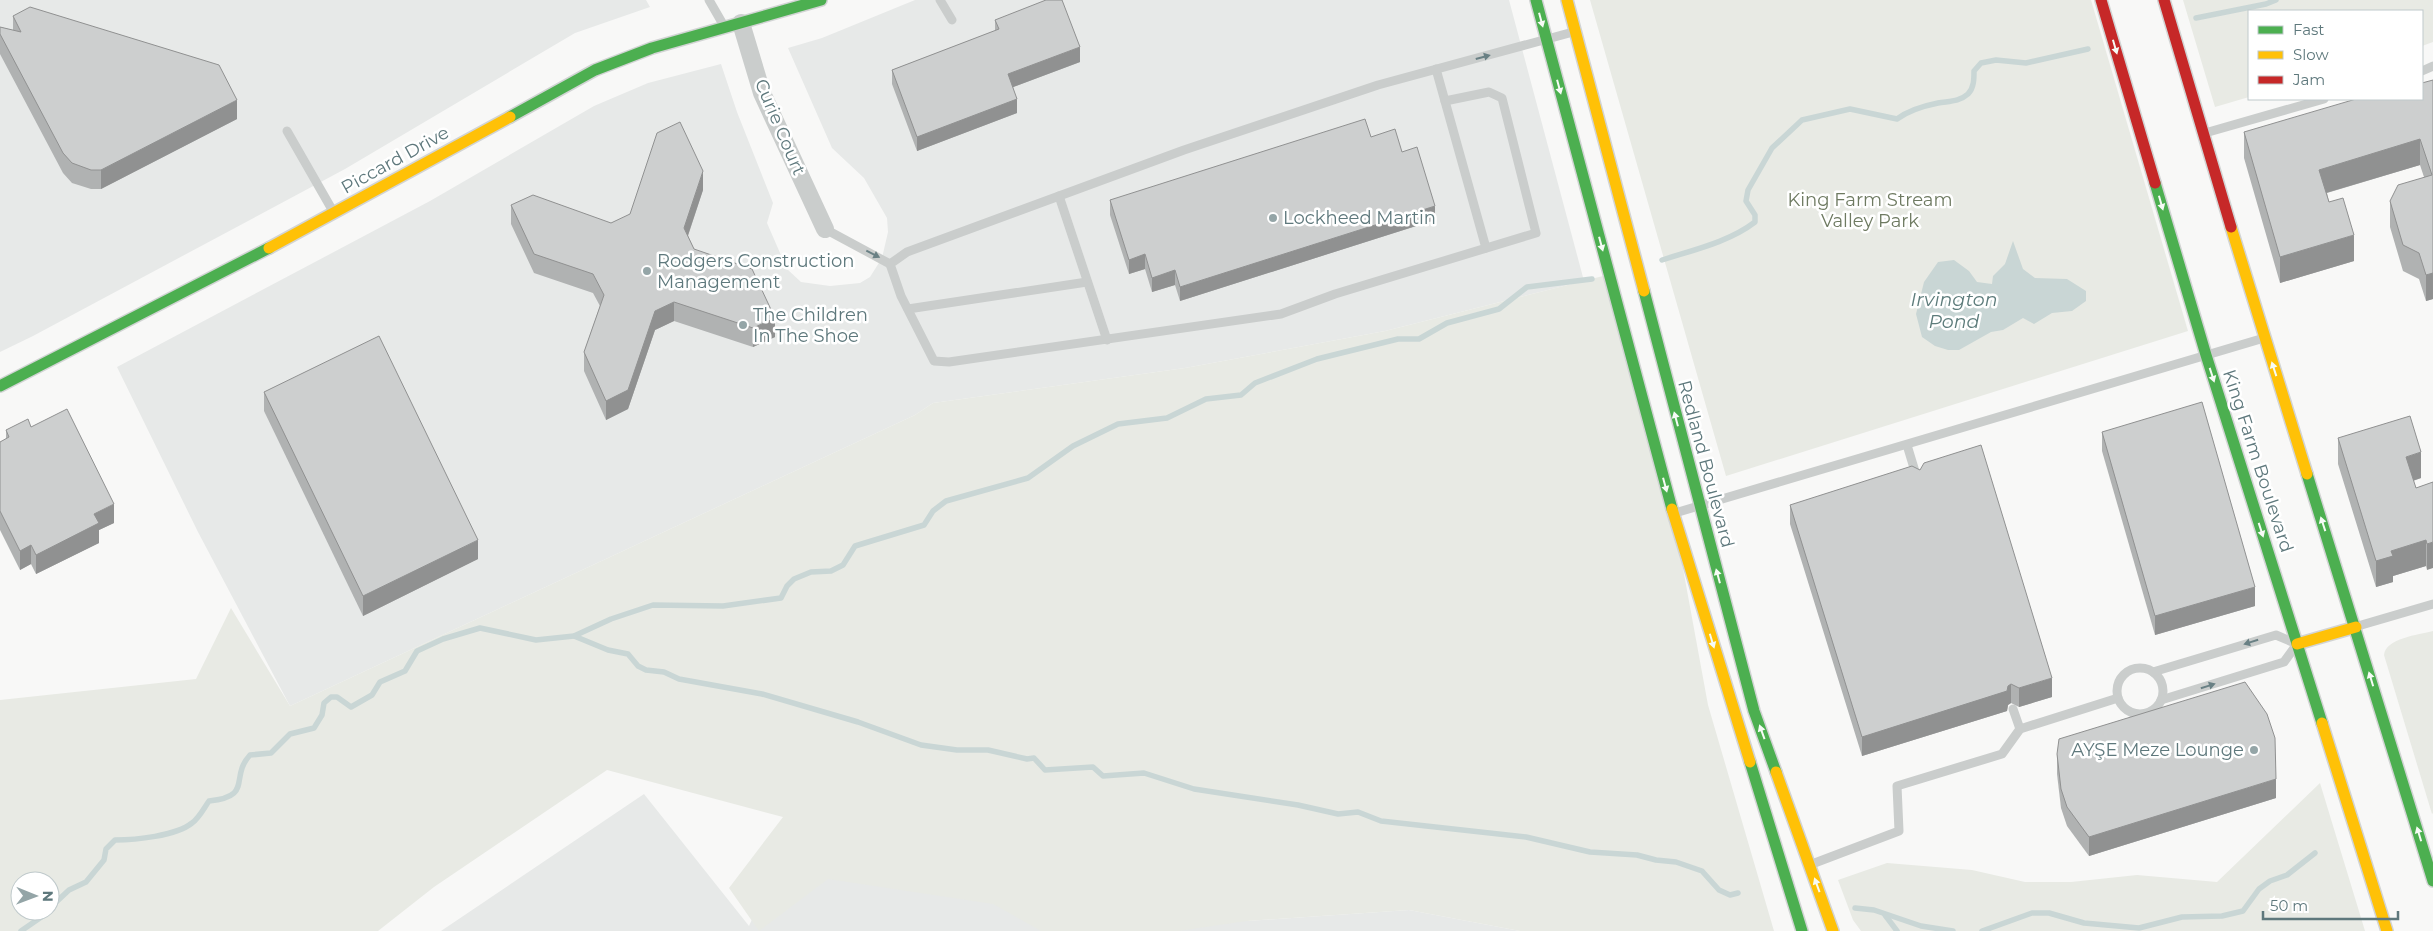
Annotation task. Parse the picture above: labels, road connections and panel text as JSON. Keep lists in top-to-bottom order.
{
  "streets": {
    "street": [
      "Curie Court",
      "Piccard Drive",
      "King Farm Boulevard",
      "Redland Boulevard"
    ]
  },
  "crossings": [
    ["Curie Court", "Piccard Drive"]
  ],
  "water": ["Irvington Pond"],
  "parks": ["King Farm Stream Valley Park"],
  "places": [
    "Lockheed Martin",
    "Rodgers Construction Management",
    "The Children In The Shoe",
    "AYŞE Meze Lounge"
  ],
  "legend": ["Fast", "Slow", "Jam"],
  "scale_bar": "50 m",
  "north": "right"
}
